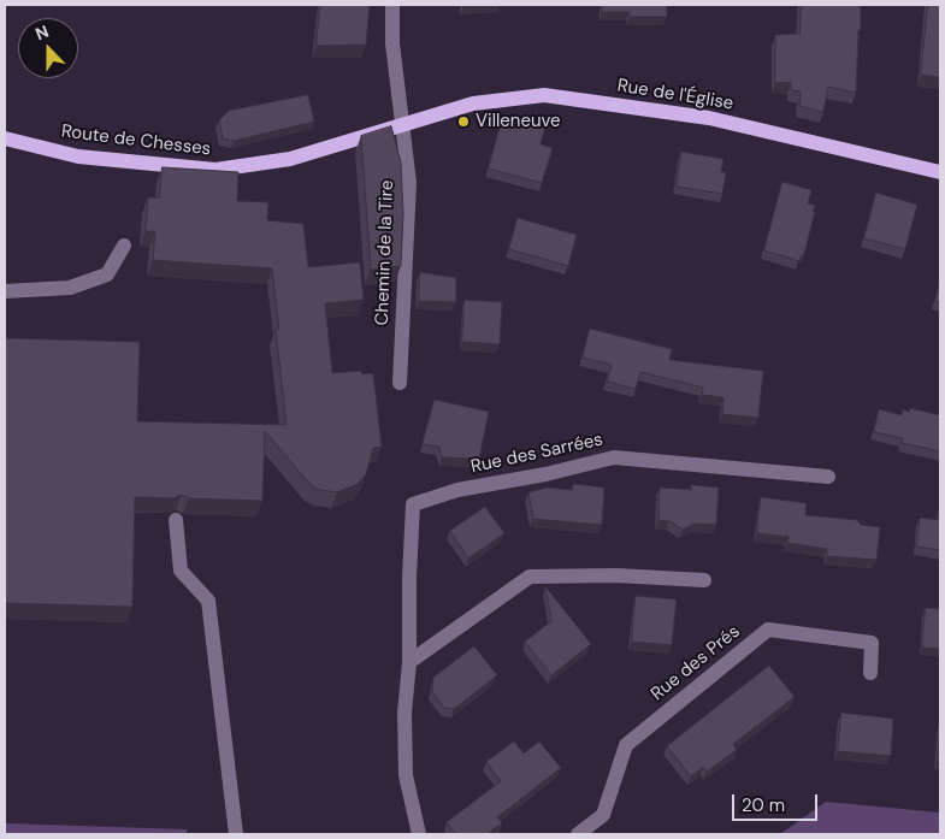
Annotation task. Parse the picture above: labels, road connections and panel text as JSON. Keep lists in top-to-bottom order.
{
  "streets": {
    "main road": ["Rue de l'Église", "Route de Chesses"],
    "street": ["Chemin de la Tire", "Rue des Sarrées", "Rue des Prés"]
  },
  "crossings": [
    ["Rue de l'Église", "Route de Chesses"],
    ["Rue de l'Église", "Chemin de la Tire"],
    ["Route de Chesses", "Chemin de la Tire"]
  ],
  "places": ["Villeneuve"],
  "scale_bar": "20 m",
  "north": "top"
}
